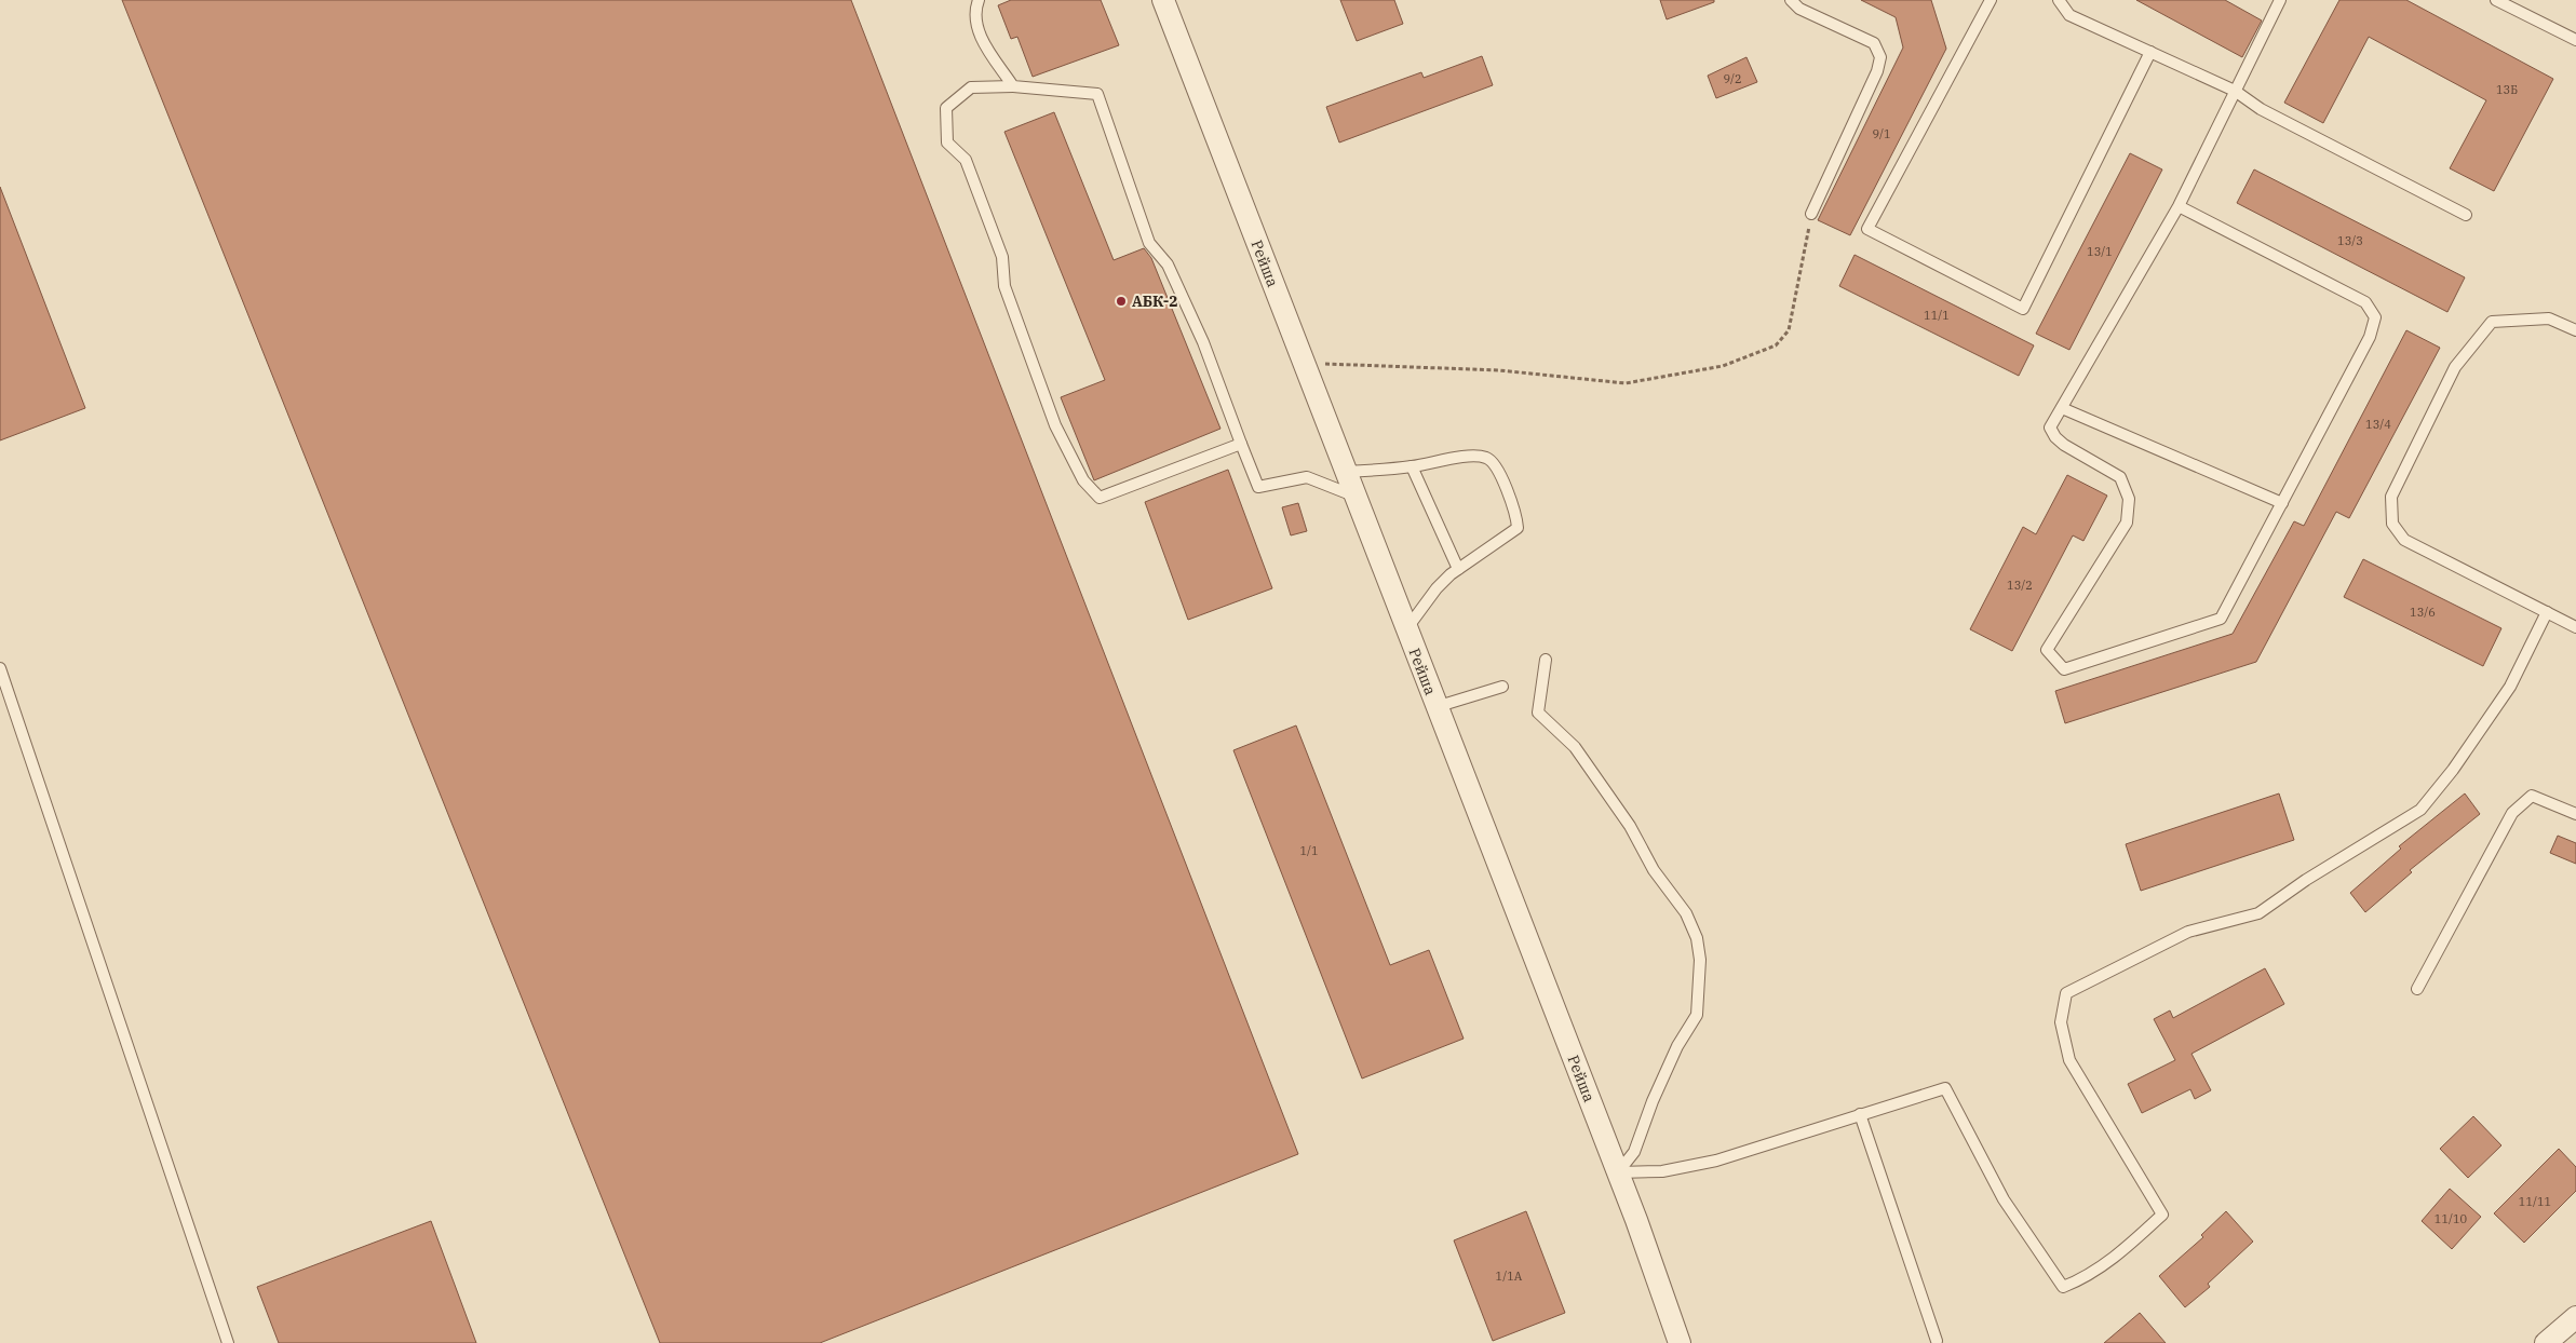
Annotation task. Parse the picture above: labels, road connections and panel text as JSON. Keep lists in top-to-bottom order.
{
  "streets": {
    "street": ["Рейша"]
  },
  "places": ["АБК-2"],
  "house_numbers": [
    "9/2",
    "13Б",
    "9/1",
    "13/3",
    "13/1",
    "11/1",
    "13/4",
    "13/2",
    "13/6",
    "1/1",
    "11/11",
    "11/10",
    "1/1А"
  ]
}
